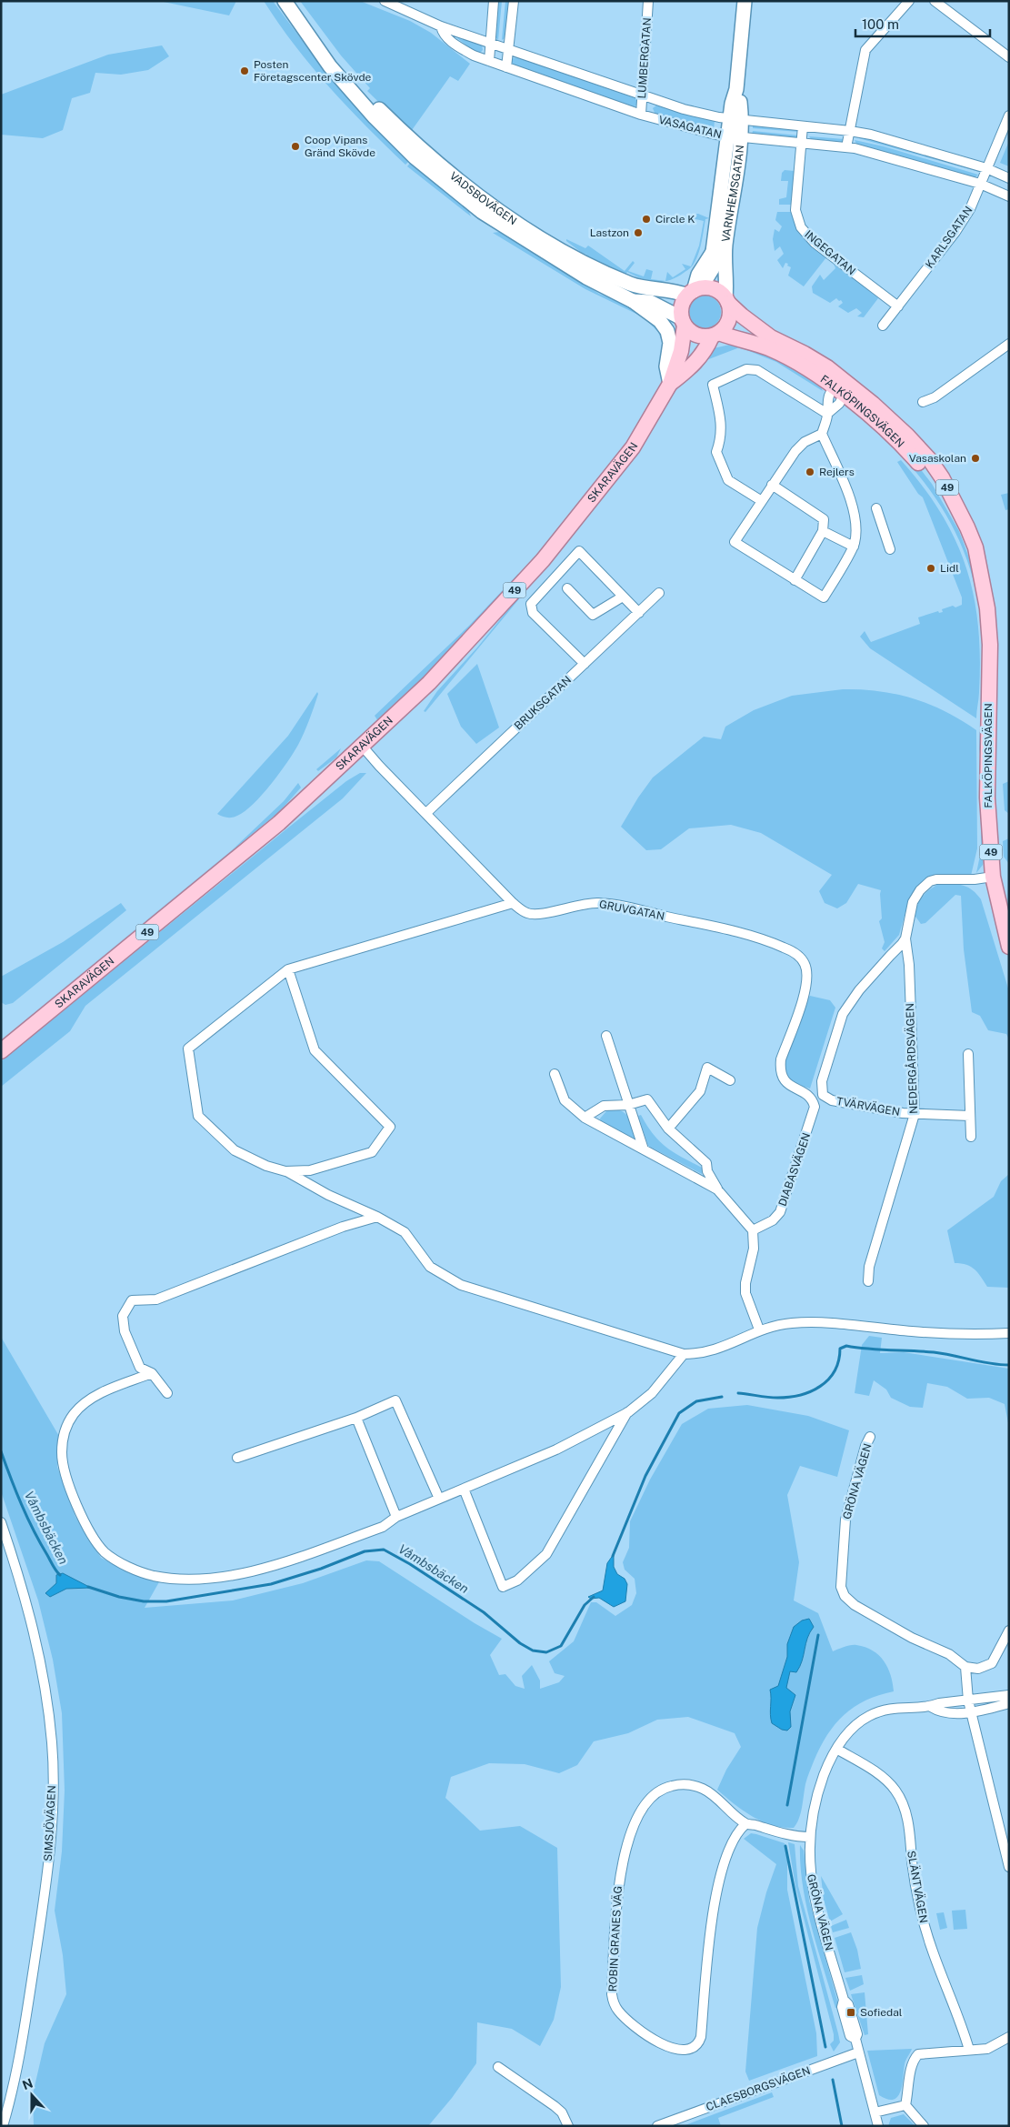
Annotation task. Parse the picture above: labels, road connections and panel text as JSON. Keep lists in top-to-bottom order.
{
  "streets": {
    "main road": [
      "VARNHEMSGATAN",
      "VADSBOVÄGEN",
      "FALKÖPINGSVÄGEN",
      "SKARAVÄGEN",
      "49"
    ],
    "street": [
      "LUMBERGATAN",
      "VASAGATAN",
      "KARLSGATAN",
      "INGEGATAN",
      "BRUKSGATAN",
      "GRUVGATAN",
      "NEDERGÅRDSVÄGEN",
      "TVÄRVÄGEN",
      "DIABASVÄGEN",
      "GRÖNA VÄGEN",
      "SIMSJÖVÄGEN",
      "SLÄNTVÄGEN",
      "ROBIN GRANES VÄG",
      "CLAESBORGSVÄGEN"
    ]
  },
  "crossings": [
    ["LUMBERGATAN", "VASAGATAN"],
    ["VASAGATAN", "VARNHEMSGATAN"],
    ["VASAGATAN", "KARLSGATAN"],
    ["VASAGATAN", "INGEGATAN"],
    ["VARNHEMSGATAN", "VADSBOVÄGEN"],
    ["VARNHEMSGATAN", "FALKÖPINGSVÄGEN"],
    ["VARNHEMSGATAN", "SKARAVÄGEN"],
    ["VARNHEMSGATAN", "49"],
    ["VADSBOVÄGEN", "FALKÖPINGSVÄGEN"],
    ["VADSBOVÄGEN", "SKARAVÄGEN"],
    ["VADSBOVÄGEN", "49"],
    ["KARLSGATAN", "INGEGATAN"],
    ["FALKÖPINGSVÄGEN", "SKARAVÄGEN"],
    ["FALKÖPINGSVÄGEN", "49"],
    ["SKARAVÄGEN", "49"],
    ["SKARAVÄGEN", "GRUVGATAN"],
    ["BRUKSGATAN", "GRUVGATAN"],
    ["GRUVGATAN", "DIABASVÄGEN"],
    ["NEDERGÅRDSVÄGEN", "TVÄRVÄGEN"],
    ["GRÖNA VÄGEN", "SLÄNTVÄGEN"],
    ["GRÖNA VÄGEN", "ROBIN GRANES VÄG"],
    ["GRÖNA VÄGEN", "CLAESBORGSVÄGEN"]
  ],
  "water": ["Våmbsbäcken"],
  "places": {
    "other": [
      "Posten Företagscenter Skövde",
      "Coop Vipans Gränd Skövde",
      "Circle K",
      "Lastzon",
      "Vasaskolan",
      "Rejlers",
      "Lidl"
    ],
    "transit": ["Sofiedal"]
  },
  "scale_bar": "100 m",
  "north": "top"
}
